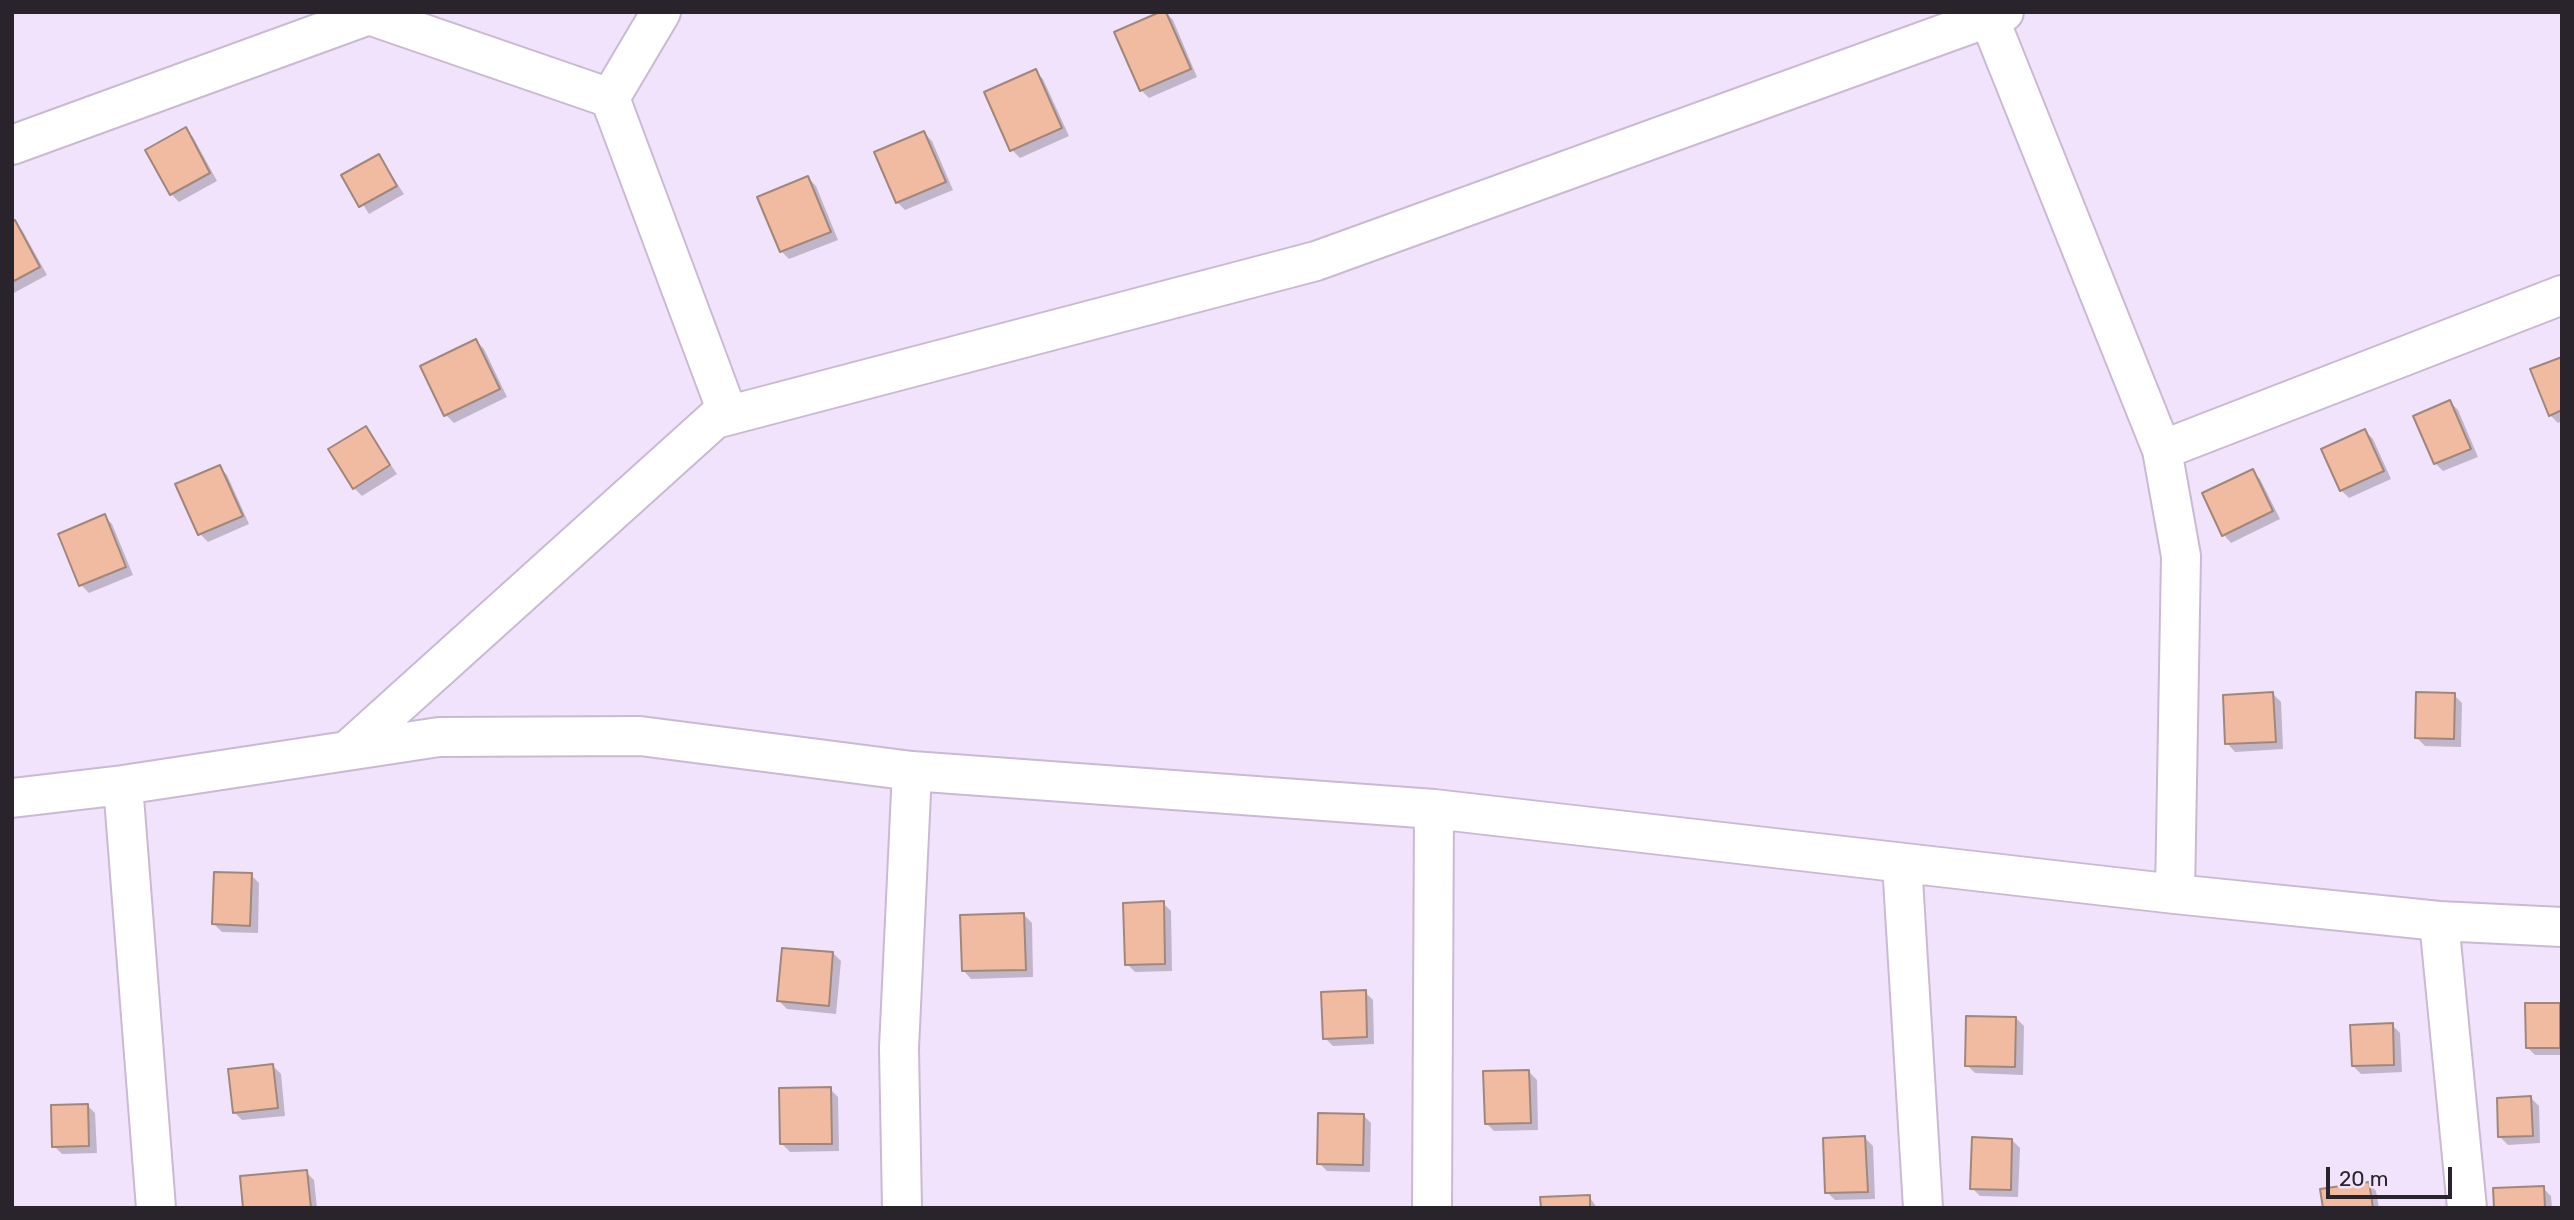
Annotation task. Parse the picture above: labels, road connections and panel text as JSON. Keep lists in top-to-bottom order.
{
  "scale_bar": "20 m"
}
